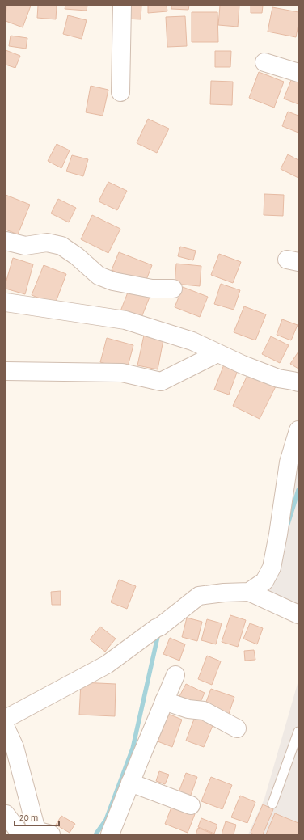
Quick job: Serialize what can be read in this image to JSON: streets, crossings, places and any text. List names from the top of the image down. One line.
{"scale_bar":"20 m"}
